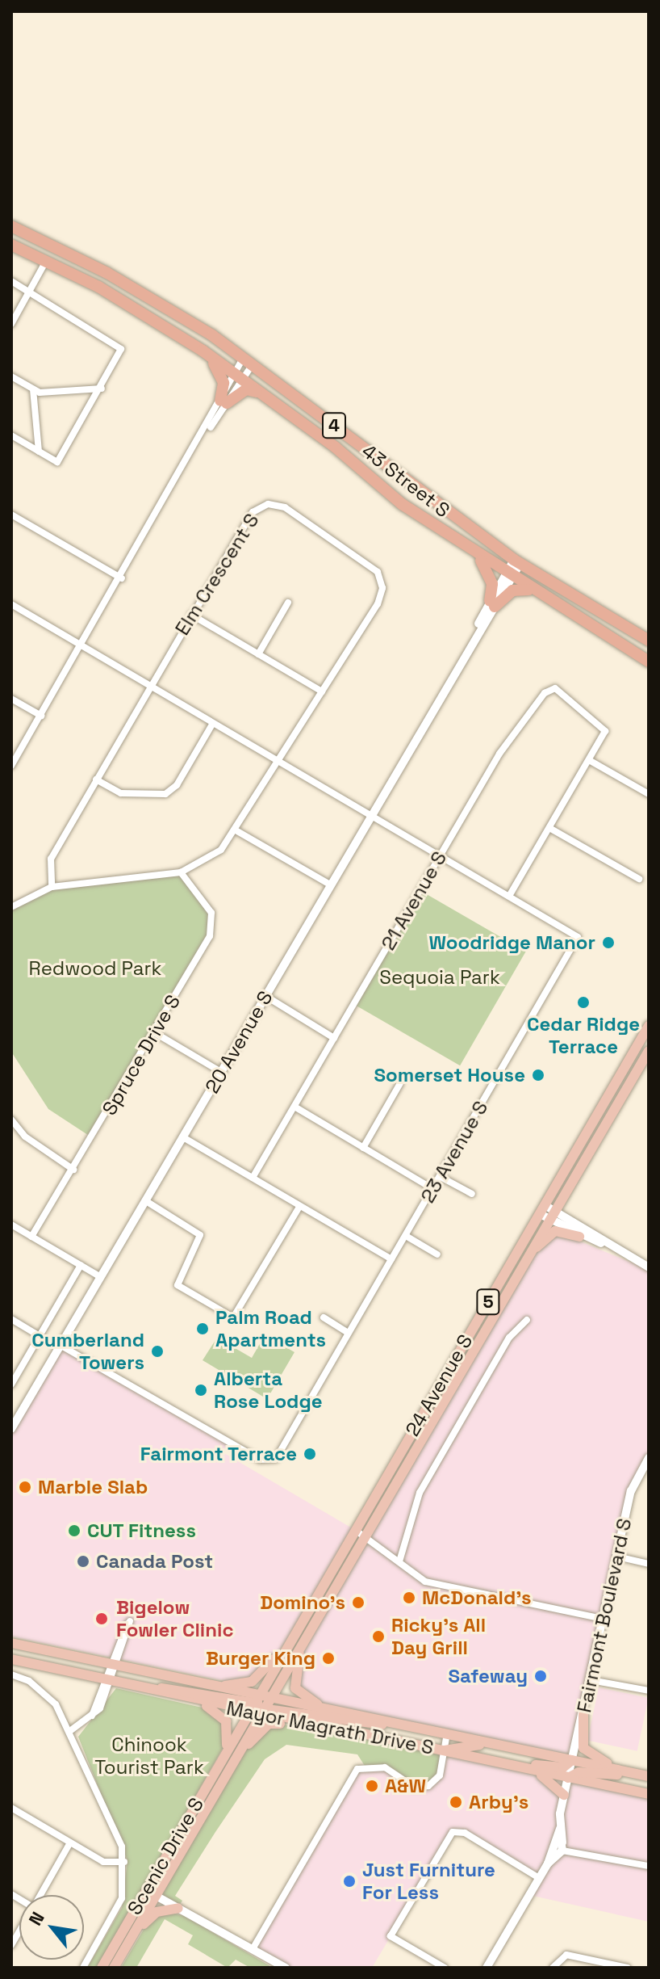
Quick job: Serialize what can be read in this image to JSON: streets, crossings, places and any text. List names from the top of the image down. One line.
{"streets":{"highway":["4","43 Street S"],"main road":["5","24 Avenue S","Mayor Magrath Drive S","Scenic Drive S"],"street":["Elm Crescent S","21 Avenue S","20 Avenue S","Spruce Drive S","23 Avenue S","Fairmont Boulevard S"]},"crossings":[["43 Street S","20 Avenue S"],["Elm Crescent S","Spruce Drive S"],["20 Avenue S","23 Avenue S"],["24 Avenue S","Mayor Magrath Drive S"],["24 Avenue S","Scenic Drive S"],["Fairmont Boulevard S","Mayor Magrath Drive S"],["Mayor Magrath Drive S","Scenic Drive S"]],"parks":["Redwood Park","Sequoia Park","Chinook Tourist Park"],"places":["Woodridge Manor","Cedar Ridge Terrace","Somerset House","Palm Road Apartments","Cumberland Towers","Alberta Rose Lodge","Fairmont Terrace","Marble Slab","CUT Fitness","Canada Post","McDonald's","Domino's","Bigelow Fowler Clinic","Ricky's All Day Grill","Burger King","Safeway","A&W","Arby's","Just Furniture For Less"],"north":"top left"}
